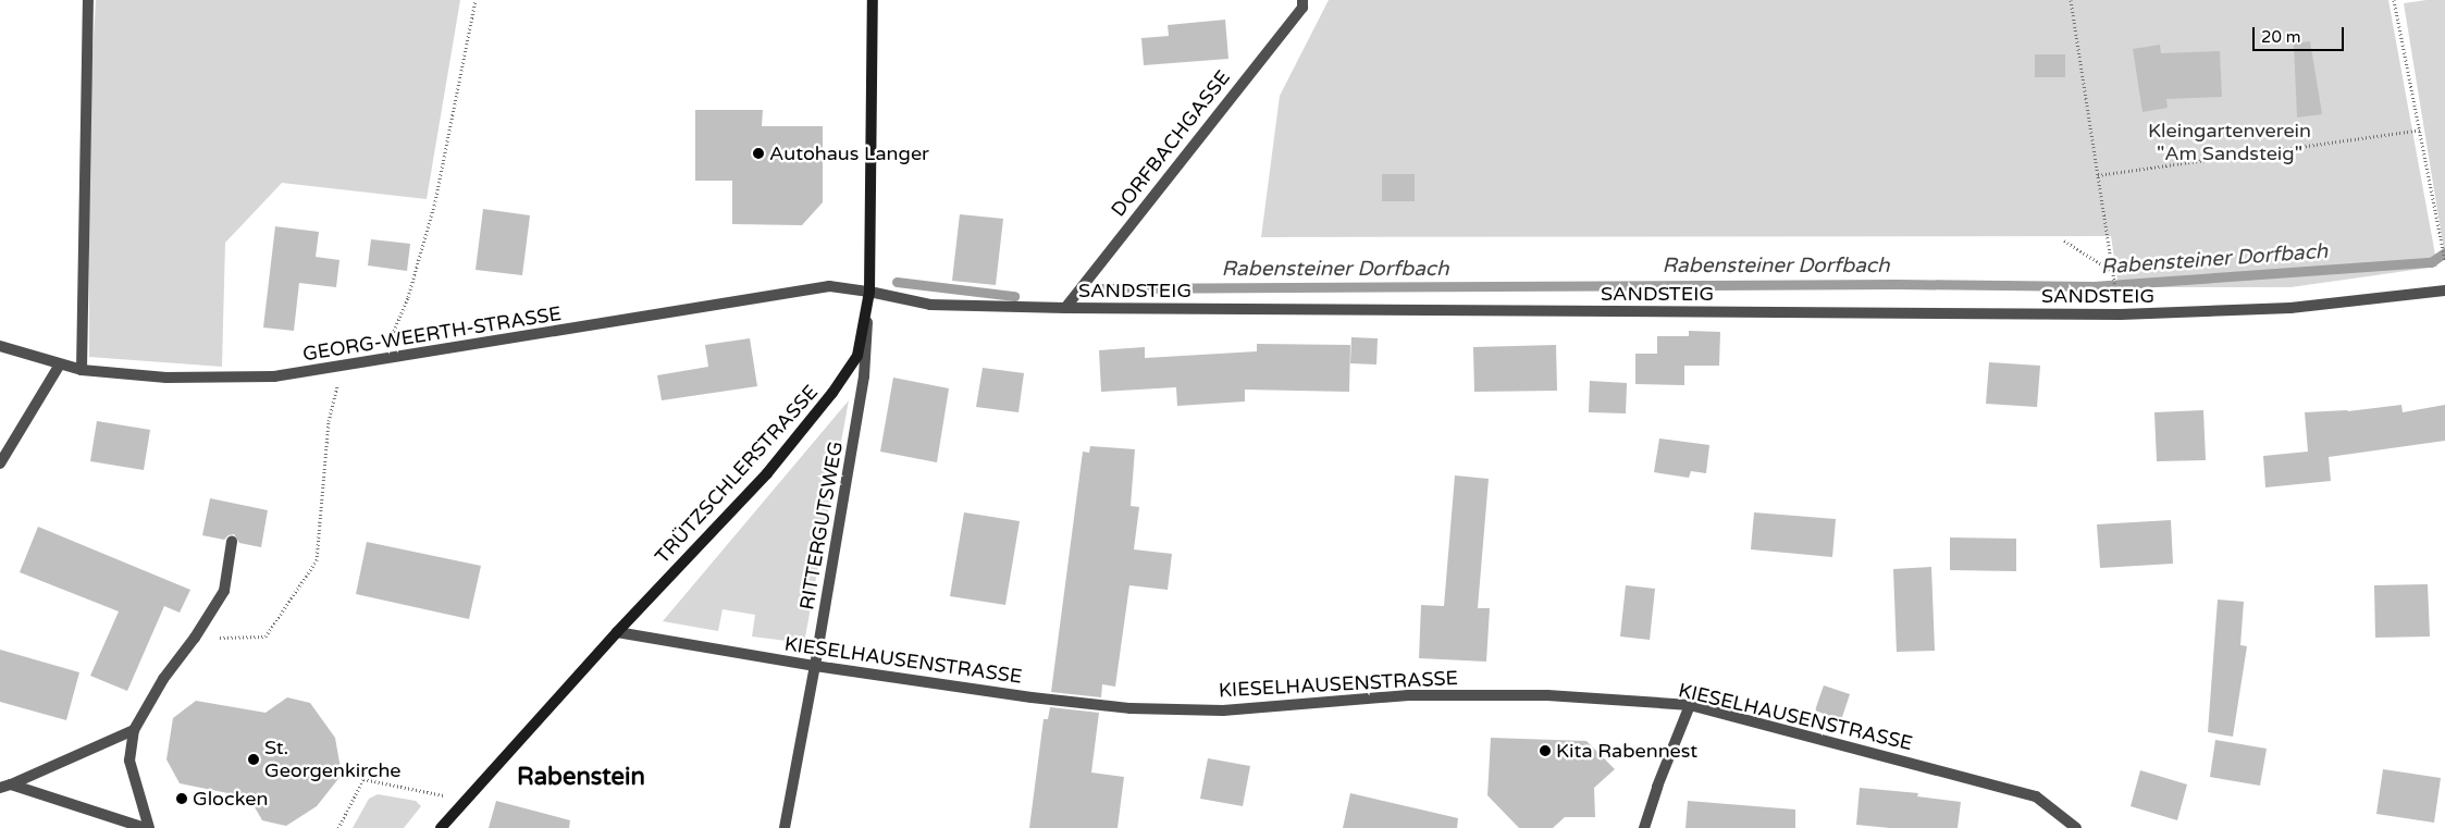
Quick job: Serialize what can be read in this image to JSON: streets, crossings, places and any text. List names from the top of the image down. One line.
{"streets":{"street":["DORFBACHGASSE","SANDSTEIG","GEORG-WEERTH-STRASSE","TRÜTZSCHLERSTRASSE","RITTERGUTSWEG","KIESELHAUSENSTRASSE"]},"crossings":[["DORFBACHGASSE","SANDSTEIG"],["SANDSTEIG","GEORG-WEERTH-STRASSE"],["SANDSTEIG","TRÜTZSCHLERSTRASSE"],["SANDSTEIG","RITTERGUTSWEG"],["GEORG-WEERTH-STRASSE","TRÜTZSCHLERSTRASSE"],["GEORG-WEERTH-STRASSE","RITTERGUTSWEG"],["TRÜTZSCHLERSTRASSE","RITTERGUTSWEG"],["TRÜTZSCHLERSTRASSE","KIESELHAUSENSTRASSE"],["RITTERGUTSWEG","KIESELHAUSENSTRASSE"]],"districts":["Rabenstein"],"water":["Rabensteiner Dorfbach"],"parks":["Kleingartenverein \"Am Sandsteig\""],"places":["Autohaus Langer","Kita Rabennest","St. Georgenkirche","Glocken"],"scale_bar":"20 m"}
